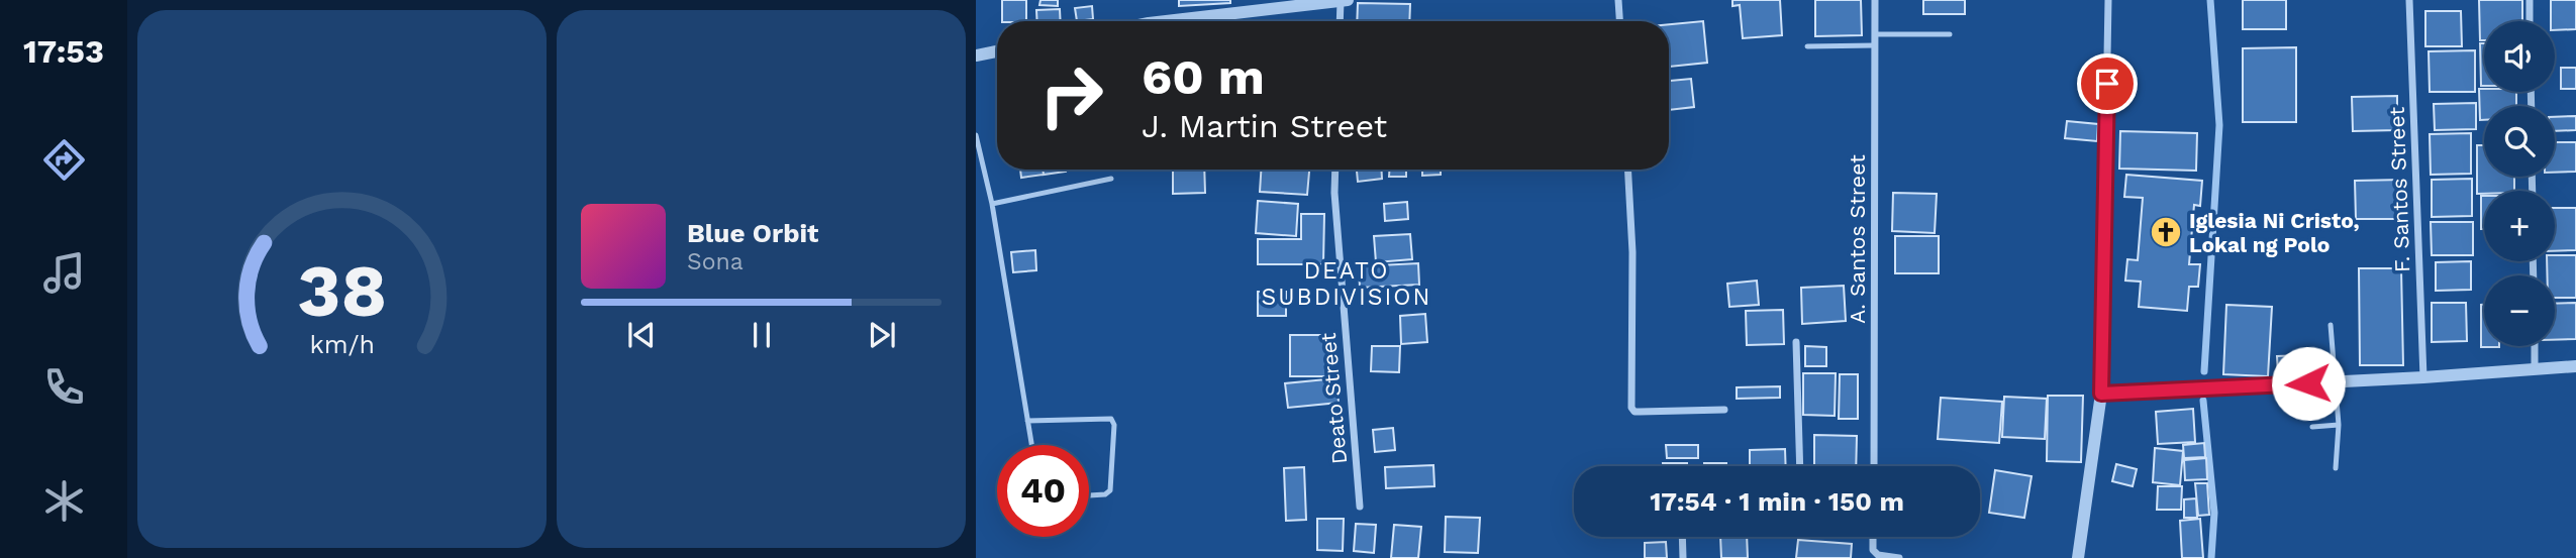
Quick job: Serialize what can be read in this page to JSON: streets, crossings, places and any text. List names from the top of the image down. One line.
{"streets":{"street":["F. Santos Street","A. Santos Street","Deato Street"]},"districts":["DEATO SUBDIVISION"],"places":{"church":["Iglesia Ni Cristo, Lokal ng Polo"]},"page":{"tabs":"17:53","map_buttons":["+","−"],"turn":["60 m","J. Martin Street"],"song":["Blue Orbit","Sona"],"limit":"40","trip":"17:54 · 1 min · 150 m","gauge":["38","km/h"]}}
